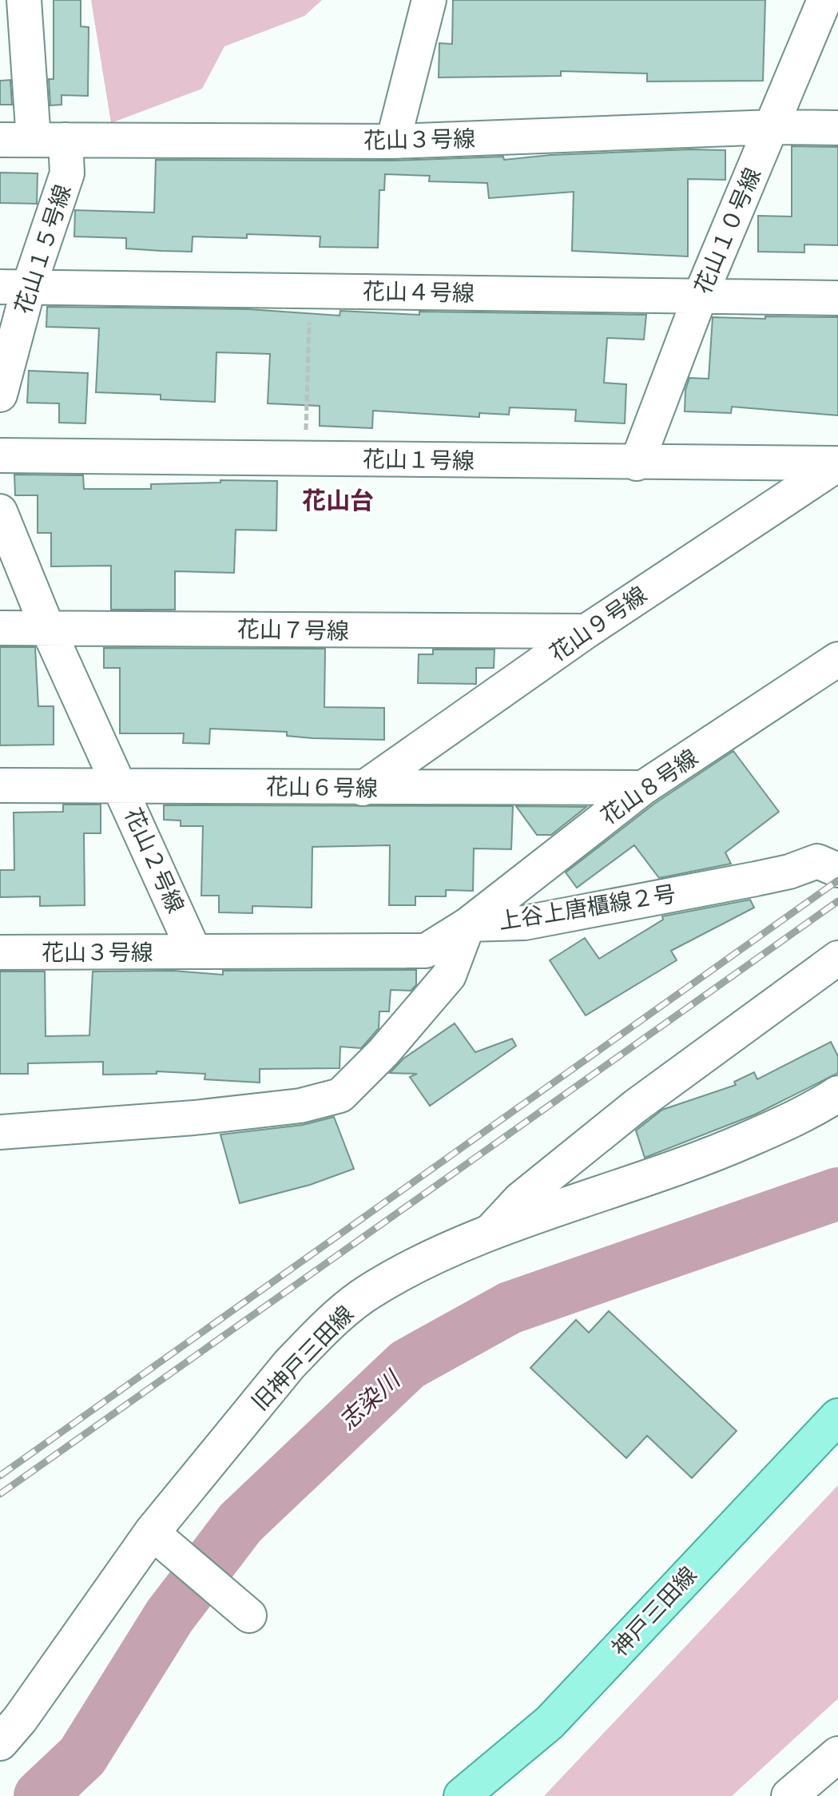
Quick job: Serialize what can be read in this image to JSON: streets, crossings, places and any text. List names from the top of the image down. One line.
{"streets":{"main road":["神戸三田線"],"street":["花山３号線","花山１０号線","花山１５号線","花山４号線","花山１号線","花山９号線","花山７号線","花山８号線","花山６号線","花山２号線","上谷上唐櫃線２号","旧神戸三田線"]},"crossings":[["花山３号線","花山１０号線"],["花山３号線","花山１５号線"],["花山３号線","花山２号線"],["花山１０号線","花山４号線"],["花山１０号線","花山１号線"],["花山１５号線","花山４号線"],["花山１号線","花山９号線"],["花山９号線","花山７号線"],["花山９号線","花山６号線"],["花山７号線","花山２号線"],["花山８号線","花山６号線"],["花山８号線","上谷上唐櫃線２号"],["花山６号線","花山２号線"]],"districts":["花山台"],"water":["志染川"]}
